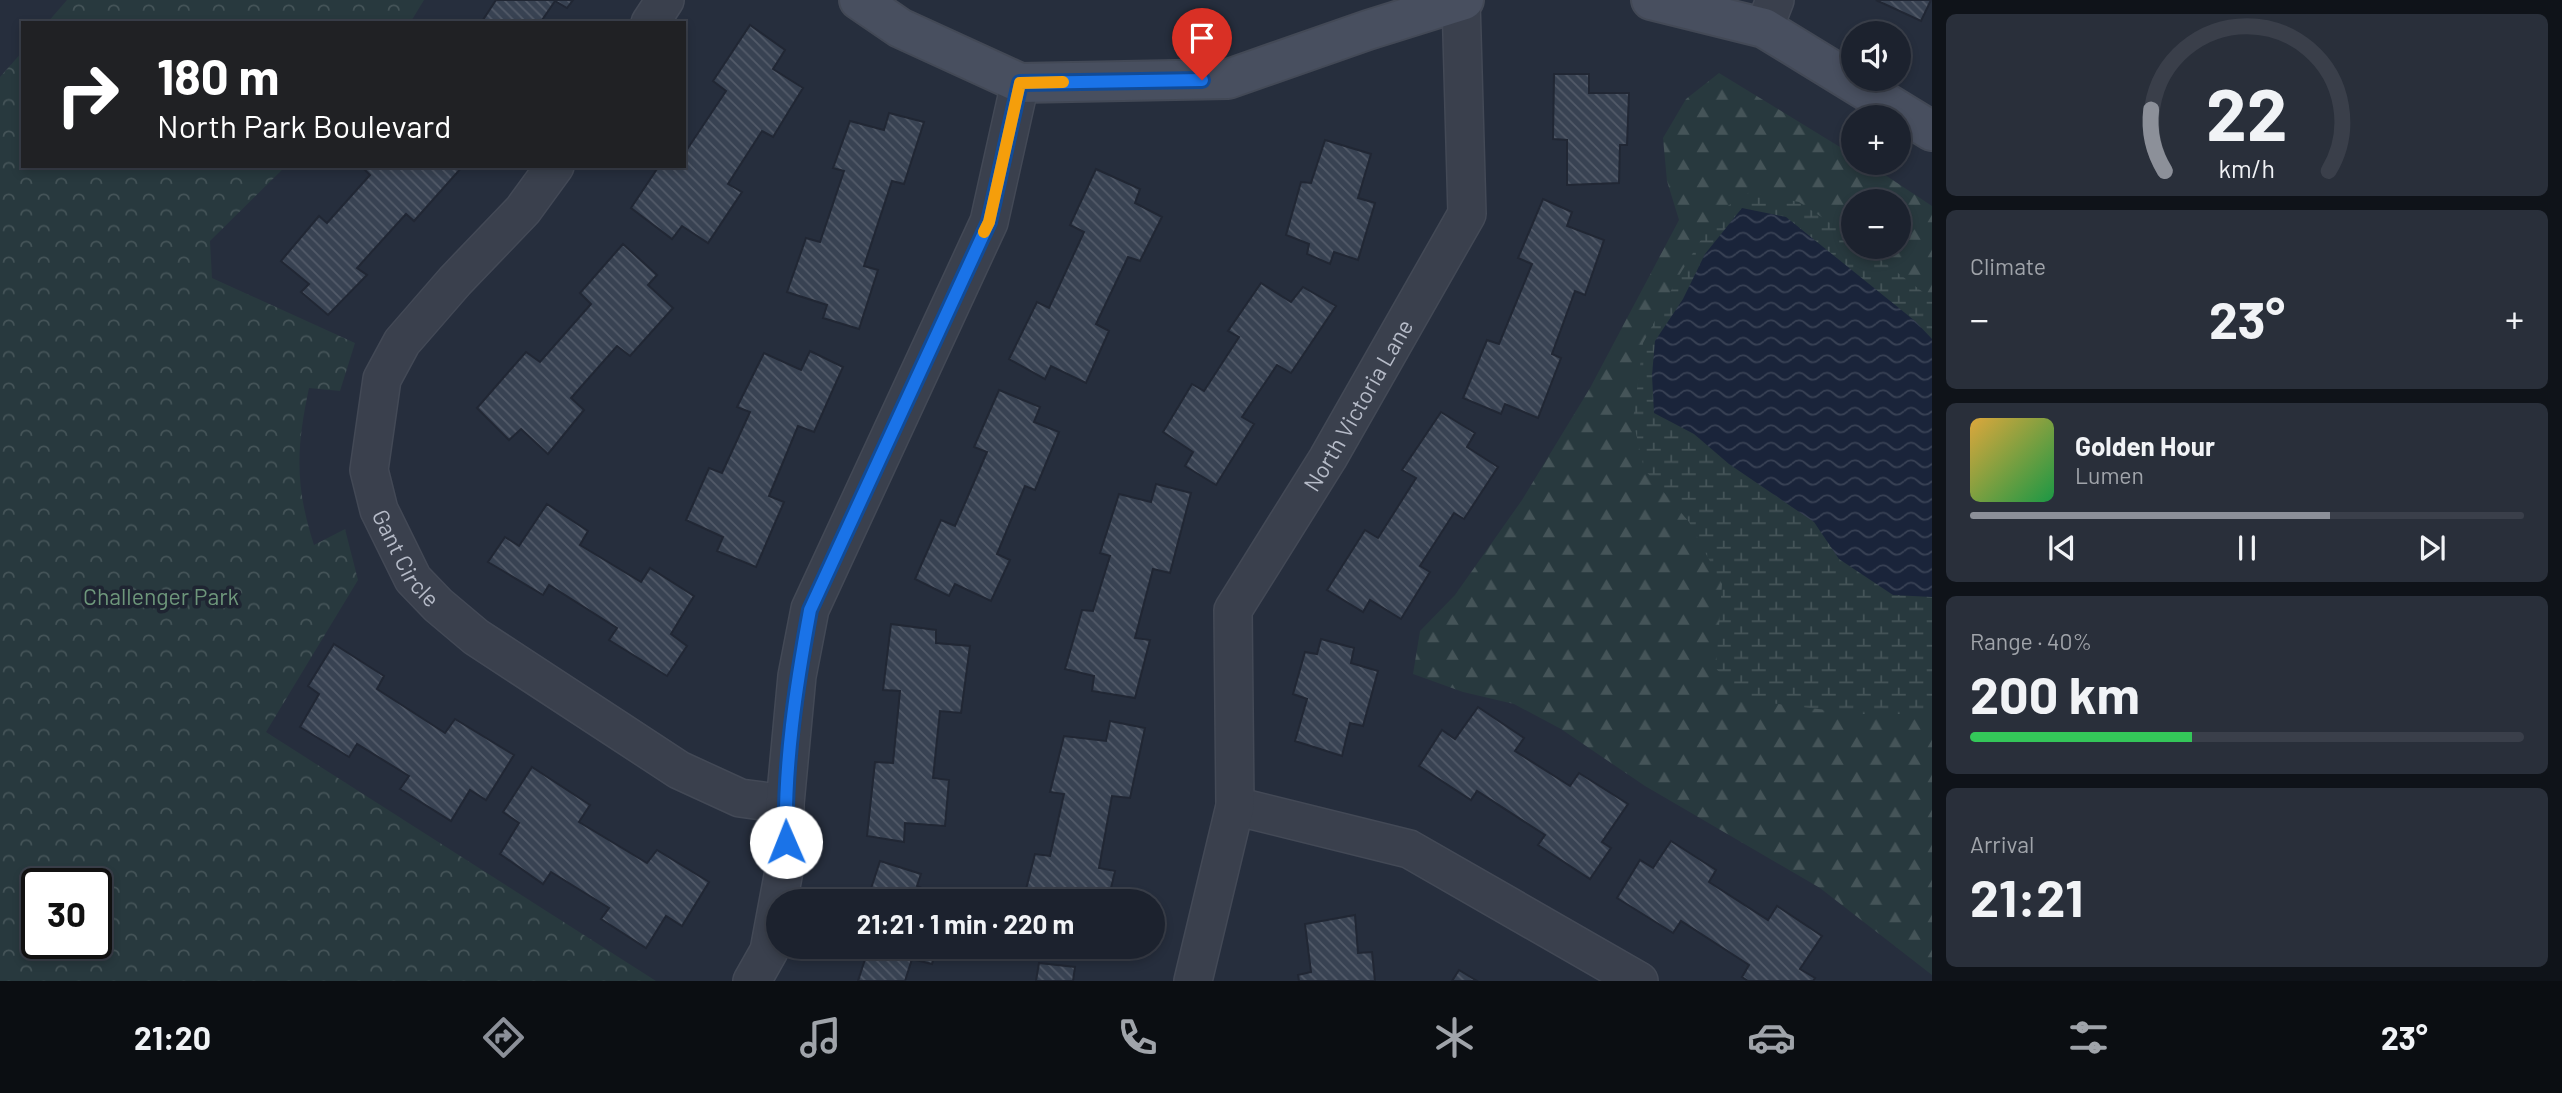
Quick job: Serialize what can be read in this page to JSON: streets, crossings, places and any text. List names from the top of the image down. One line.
{"streets":{"street":["North Victoria Lane","Gant Circle"]},"parks":["Challenger Park"],"page":{"map_buttons":["+","−"],"turn":["180 m","North Park Boulevard"],"tile":["Climate",["Range · 40%","200 km"],["Arrival","21:21"]],"heat":["−","23°","+"],"song":["Golden Hour","Lumen"],"limit":"30","trip":"21:21 · 1 min · 220 m","tabs":["21:20","23°"],"gauge":["22","km/h"]}}
